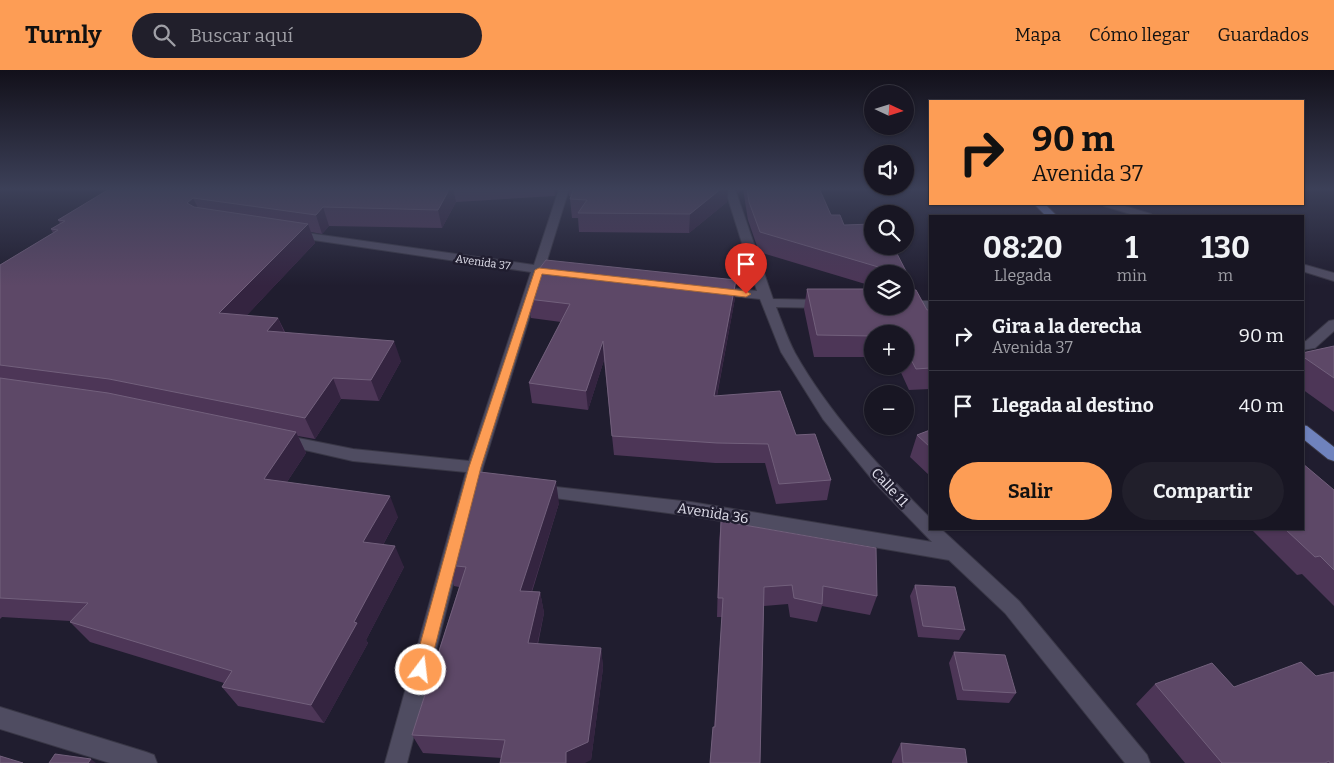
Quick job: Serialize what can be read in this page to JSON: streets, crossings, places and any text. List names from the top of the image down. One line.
{"streets":{"street":["Avenida 37","Calle 11","Avenida 36"]},"crossings":[["Calle 11","Avenida 36"]],"north":"right","page":{"header":"Turnly","search":"Buscar aquí","nav":["Mapa","Cómo llegar","Guardados"],"map_buttons":["+","−"],"turn":["90 m","Avenida 37"],"eta":["08:20","Llegada","1","min","130","m"],"list":[{"name":"Gira a la derecha","note":"Avenida 37","value":"90 m"},{"name":"Llegada al destino","value":"40 m"}],"buttons":["Salir","Compartir"]}}
